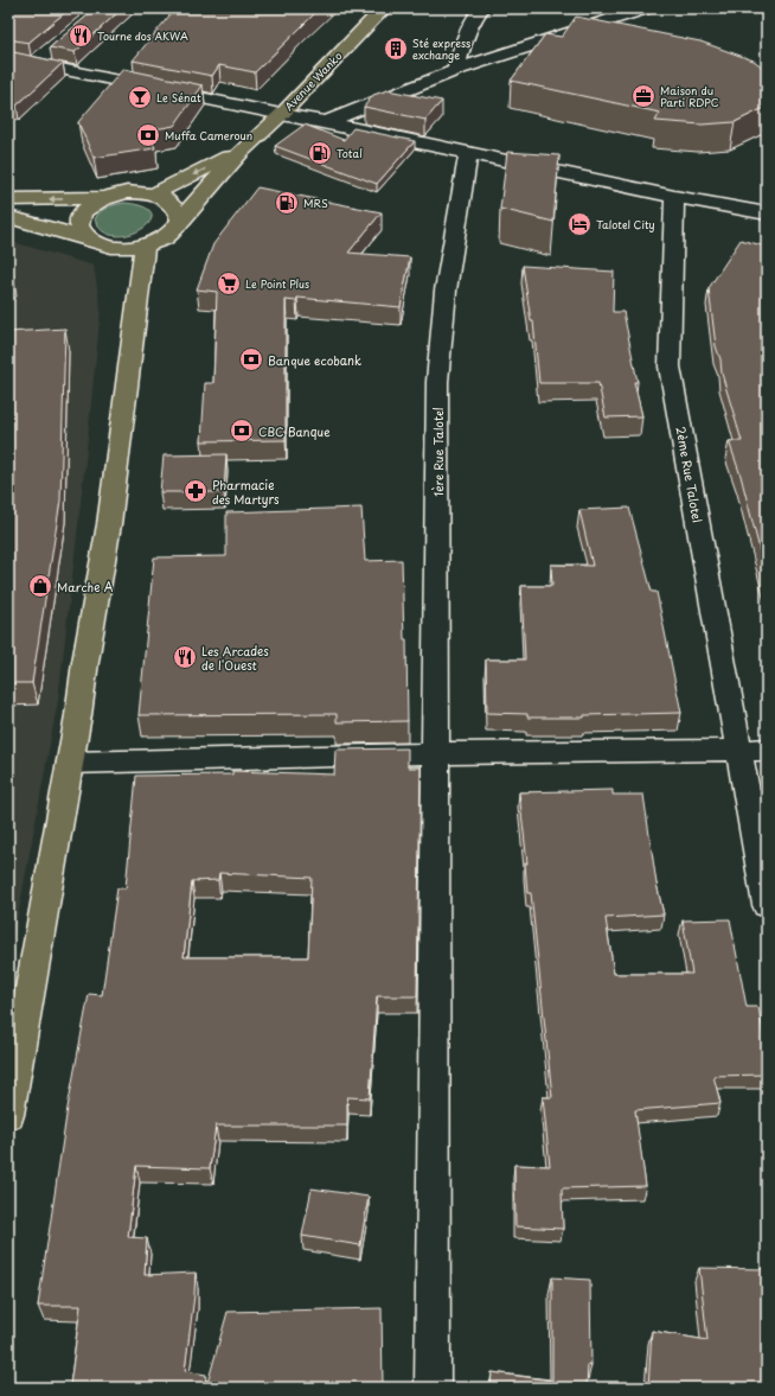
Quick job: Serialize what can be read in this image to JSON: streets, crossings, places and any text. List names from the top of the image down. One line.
{"streets":{"highway":["Avenue Wanko"],"street":["1ère Rue Talotel","2ème Rue Talotel"]},"places":{"restaurant":["Tourne dos AKWA","Les Arcades de l'Ouest"],"building":["Sté express exchange"],"office":["Maison du Parti RDPC"],"bar":["Le Sénat"],"bank":["Muffa Cameroun","Banque ecobank","CBC Banque"],"fuel station":["Total","MRS"],"hotel":["Talotel City"],"supermarket":["Le Point Plus"],"pharmacy":["Pharmacie des Martyrs"],"shop":["Marche A"]}}
